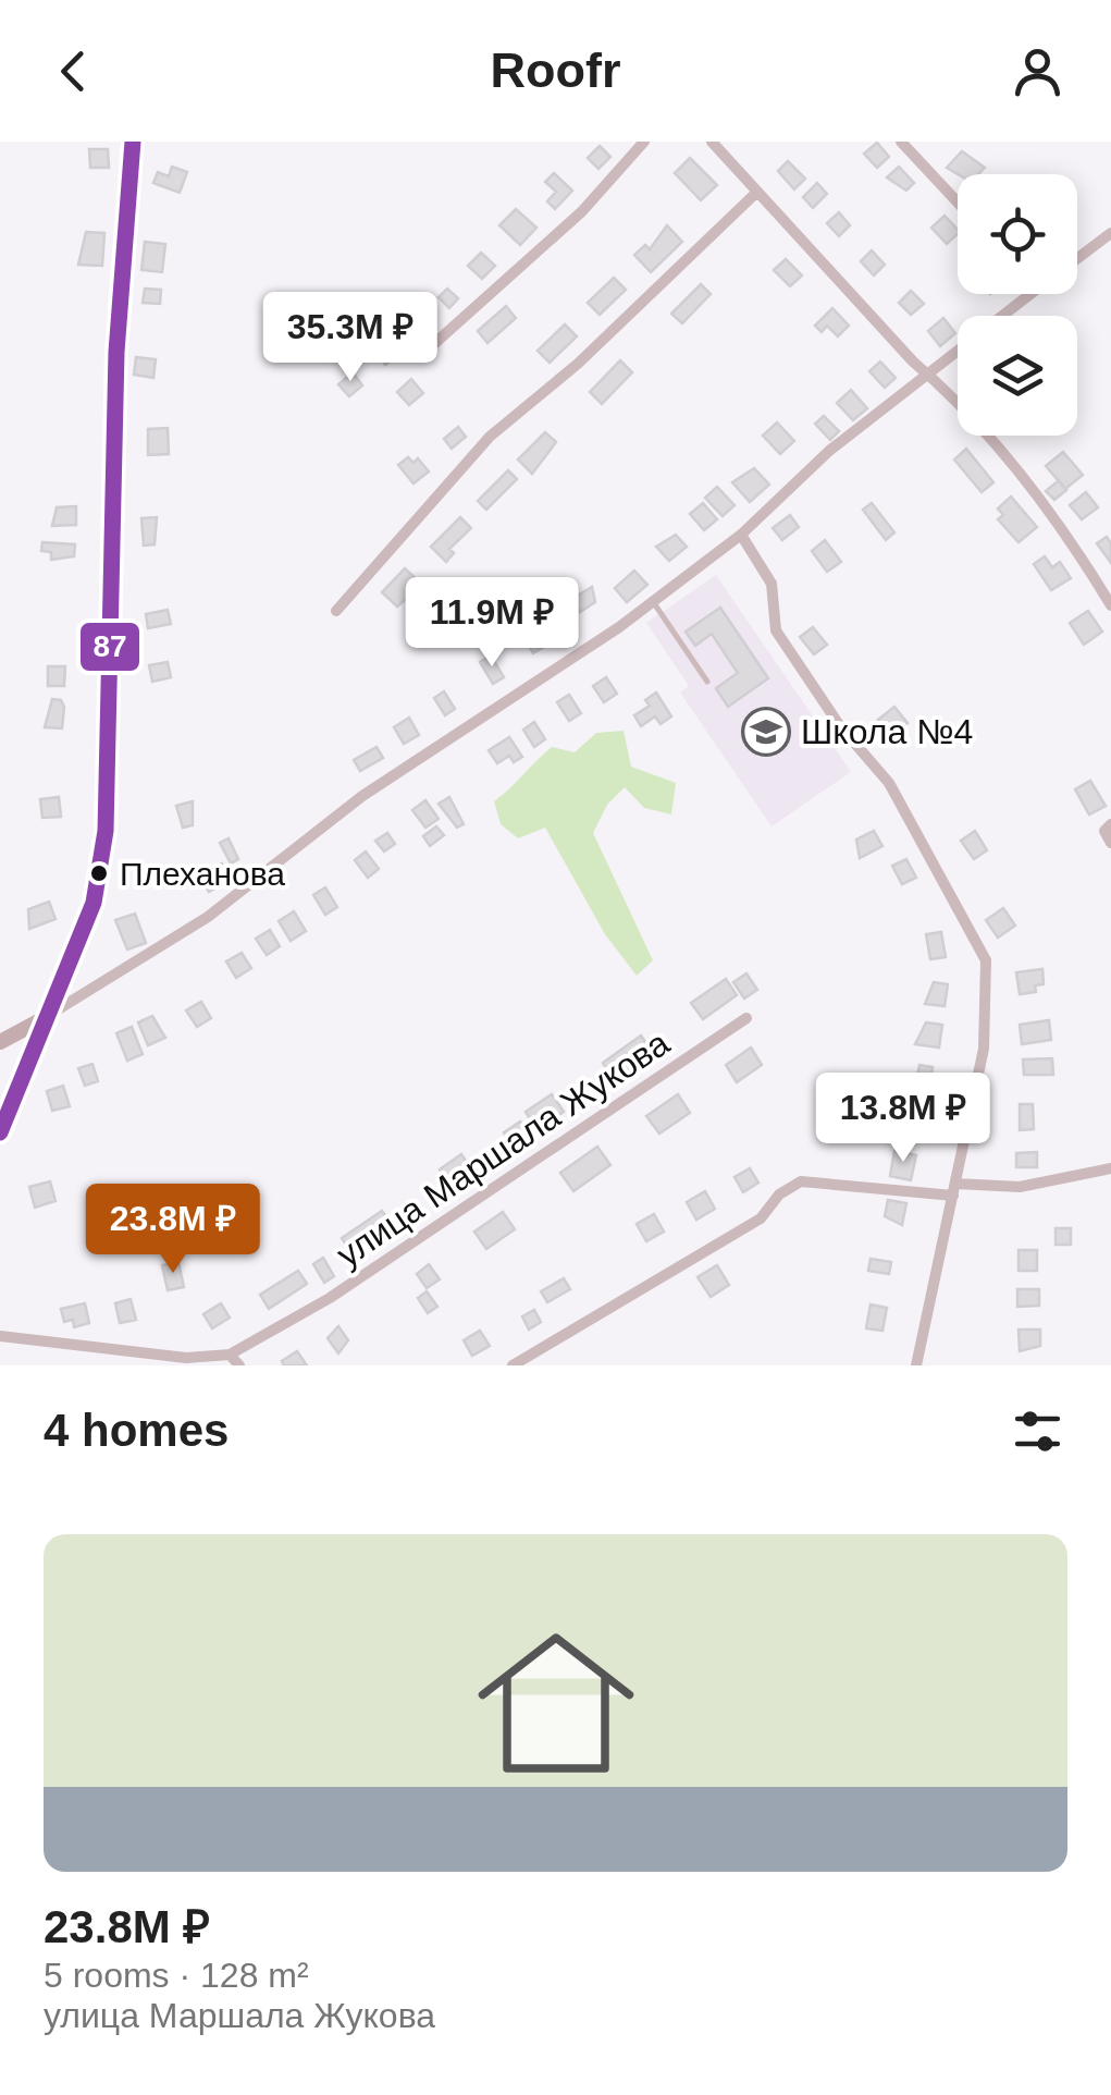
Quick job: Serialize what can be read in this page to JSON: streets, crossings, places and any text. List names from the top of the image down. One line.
{"streets":{"street":["улица Маршала Жукова"]},"places":{"school or university":["Школа №4"],"other":["Плеханова"]},"lines":["transit line 87"],"page":{"header":"Roofr","price":["35.3M ₽","11.9M ₽","13.8M ₽","23.8M ₽"],"heading":"4 homes","list":[{"name":"23.8M ₽","note":"5 rooms · 128 m² · улица Маршала Жукова"}]}}
